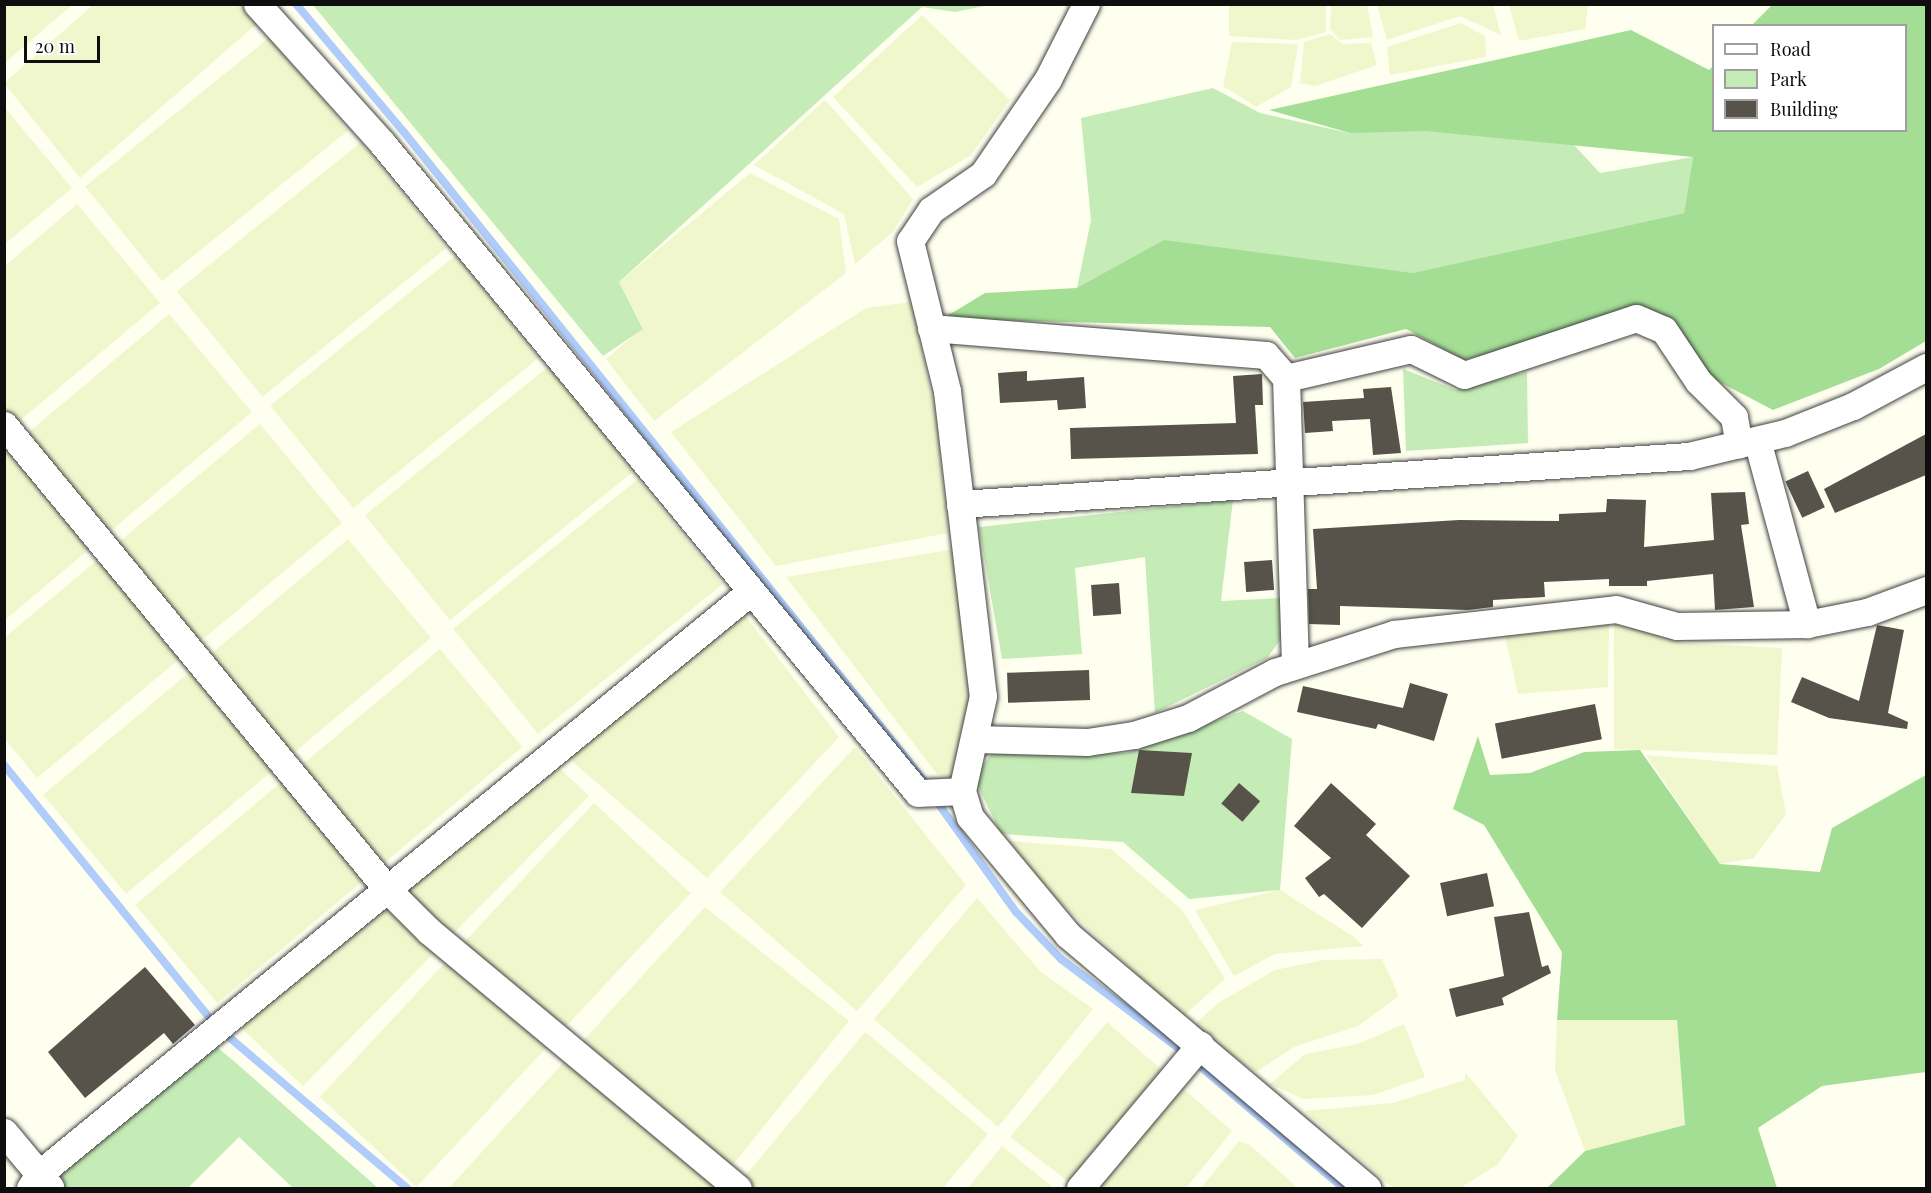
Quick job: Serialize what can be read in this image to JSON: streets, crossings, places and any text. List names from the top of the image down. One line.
{"legend":["Road","Park","Building"],"scale_bar":"20 m"}
